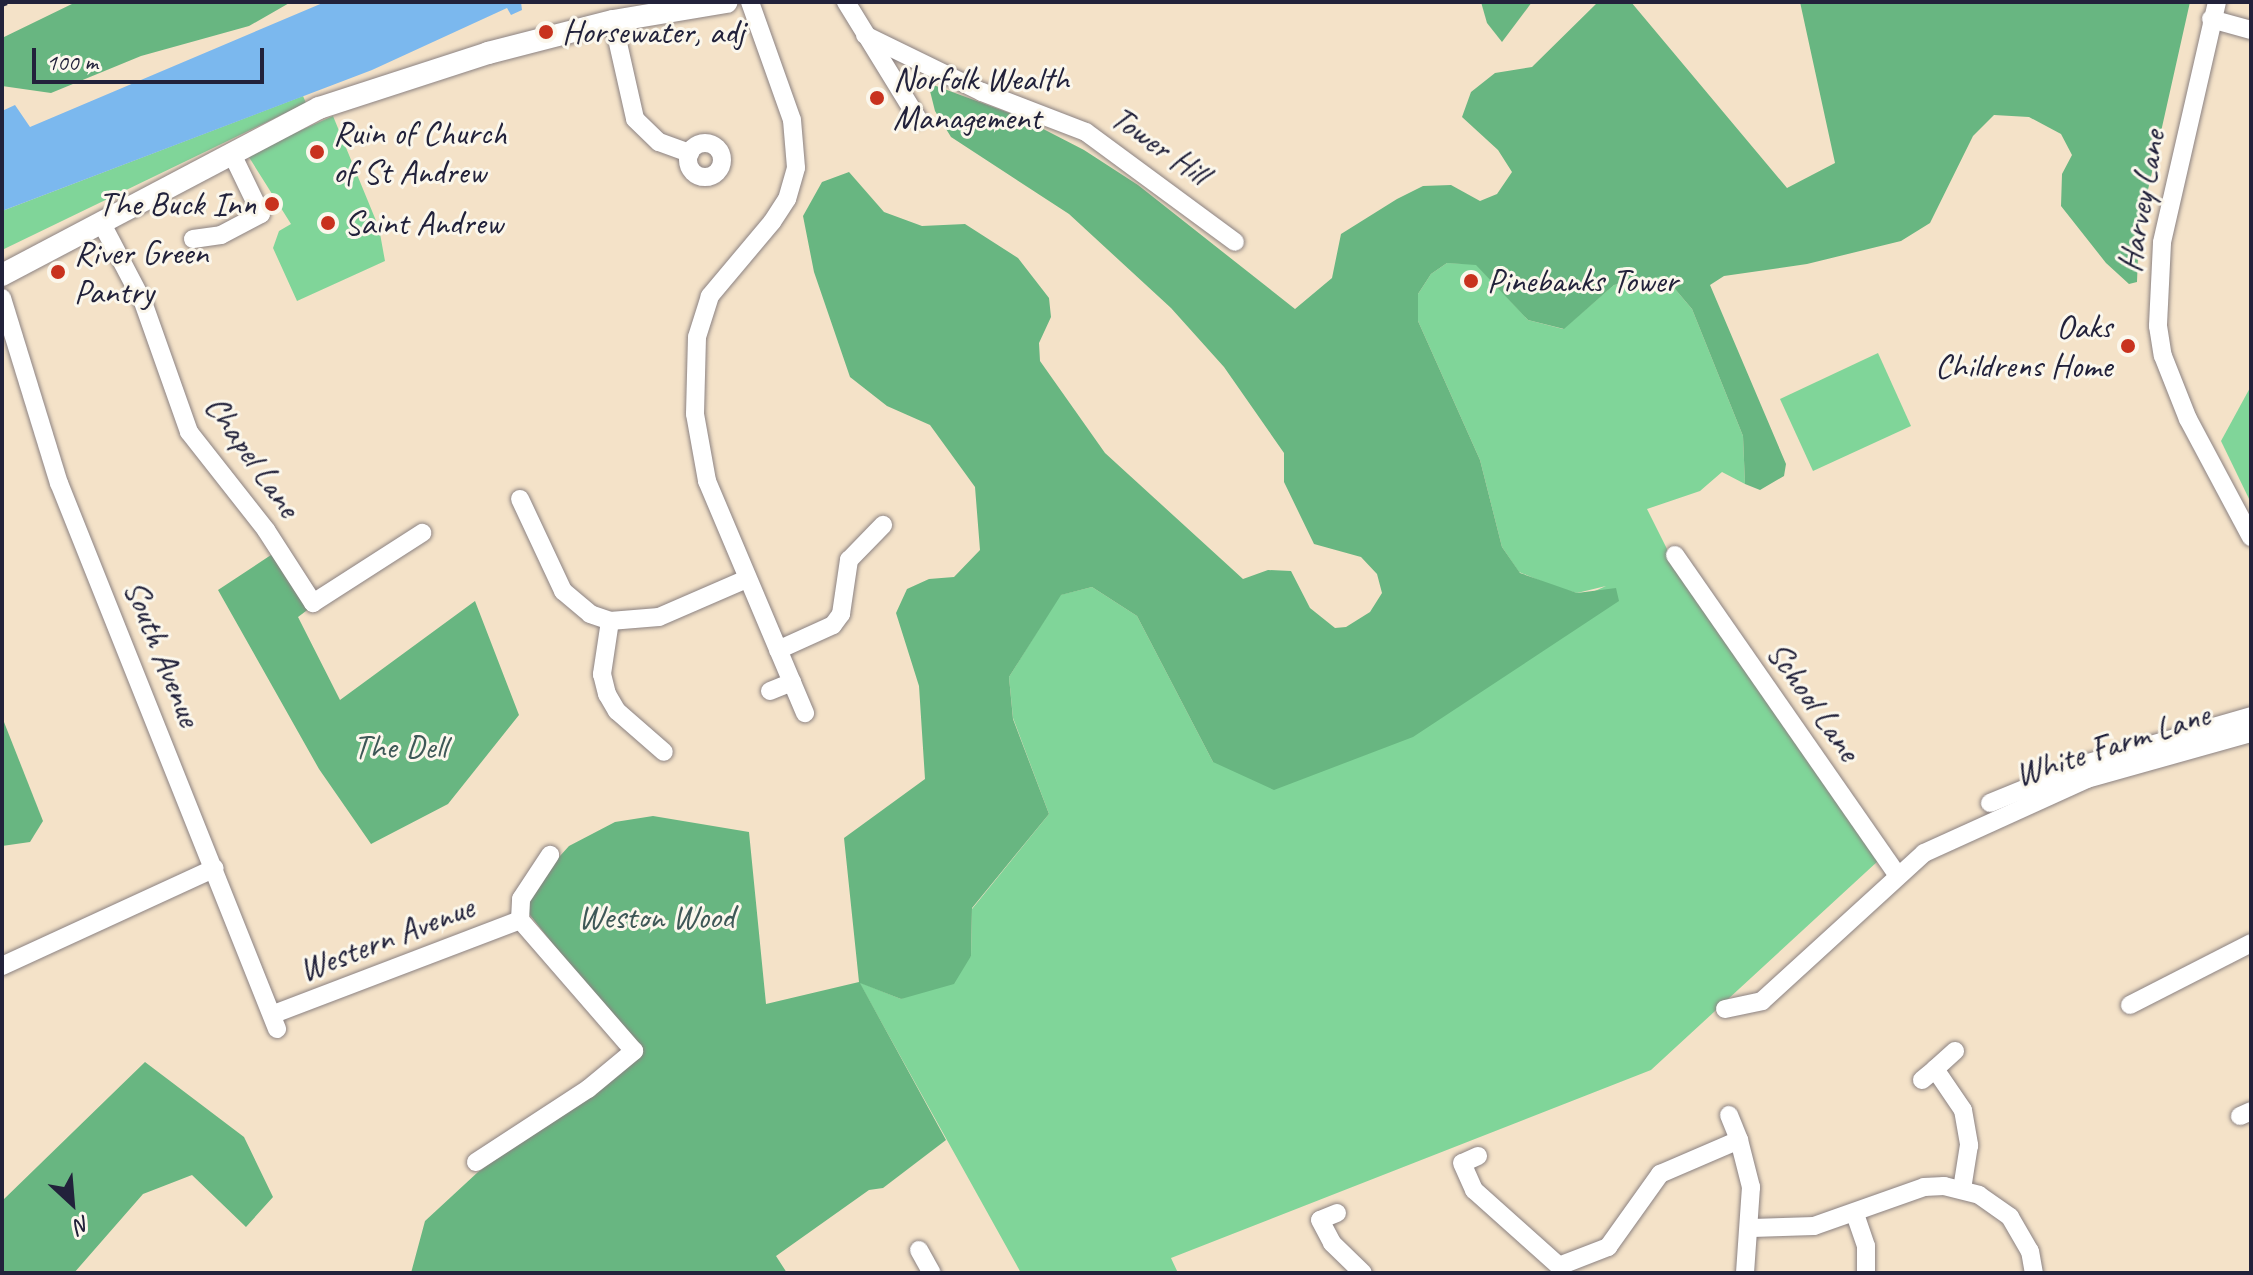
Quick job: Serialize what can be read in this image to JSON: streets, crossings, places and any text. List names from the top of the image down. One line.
{"streets":{"street":["Tower Hill","Harvey Lane","Chapel Lane","South Avenue","School Lane","White Farm Lane","Western Avenue"]},"crossings":[["South Avenue","Western Avenue"],["School Lane","White Farm Lane"]],"parks":["The Dell","Weston Wood"],"places":["Horsewater, adj","Norfolk Wealth Management","Ruin of Church of St Andrew","The Buck Inn","Saint Andrew","River Green Pantry","Pinebanks Tower","Oaks Childrens Home"],"scale_bar":"100 m","north":"bottom right"}
